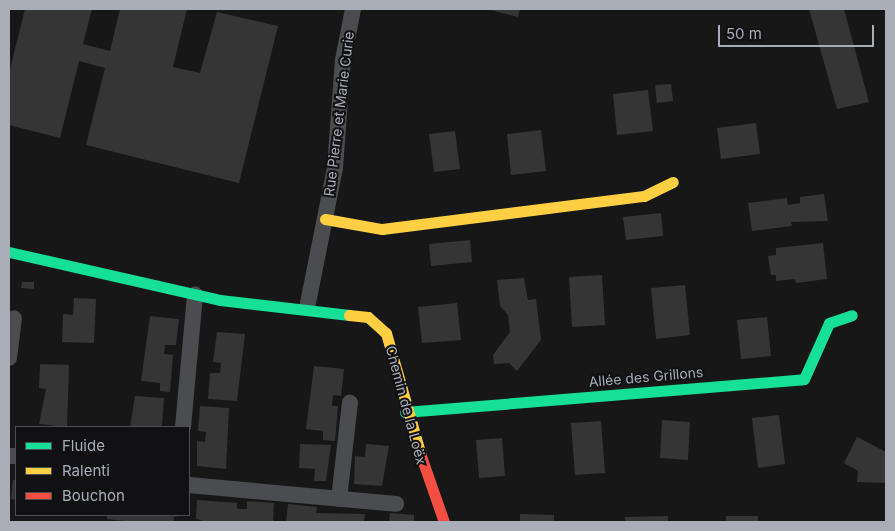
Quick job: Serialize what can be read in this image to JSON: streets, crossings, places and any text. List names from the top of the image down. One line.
{"streets":{"street":["Rue Pierre et Marie Curie","Allée des Grillons","Chemin de la Loëx"]},"crossings":[["Rue Pierre et Marie Curie","Chemin de la Loëx"],["Allée des Grillons","Chemin de la Loëx"]],"legend":["Fluide","Ralenti","Bouchon"],"scale_bar":"50 m"}
